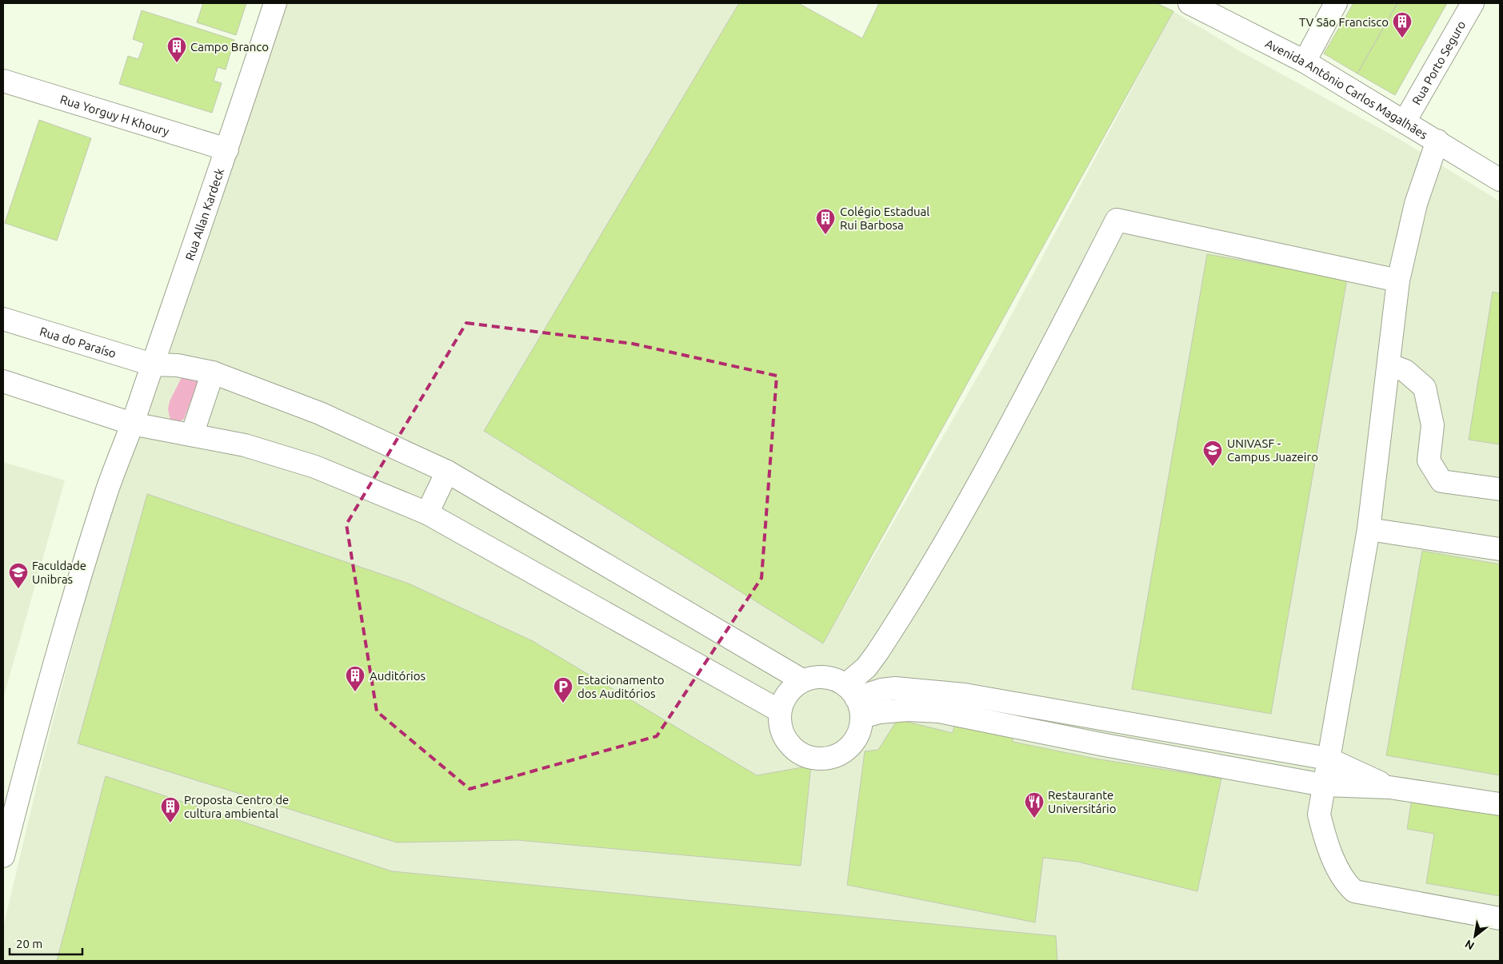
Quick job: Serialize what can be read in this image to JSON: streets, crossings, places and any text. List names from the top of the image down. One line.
{"streets":{"street":["Rua Porto Seguro","Avenida Antônio Carlos Magalhães","Rua Yorguy H Khoury","Rua Allan Kardeck","Rua do Paraíso"]},"crossings":[["Rua Porto Seguro","Avenida Antônio Carlos Magalhães"],["Rua Yorguy H Khoury","Rua Allan Kardeck"],["Rua Allan Kardeck","Rua do Paraíso"]],"places":{"building":["TV São Francisco","Campo Branco","Colégio Estadual Rui Barbosa","Auditórios","Proposta Centro de cultura ambiental"],"school or university":["UNIVASF - Campus Juazeiro","Faculdade Unibras"],"parking":["Estacionamento dos Auditórios"],"restaurant":["Restaurante Universitário"]},"scale_bar":"20 m","north":"bottom left"}
